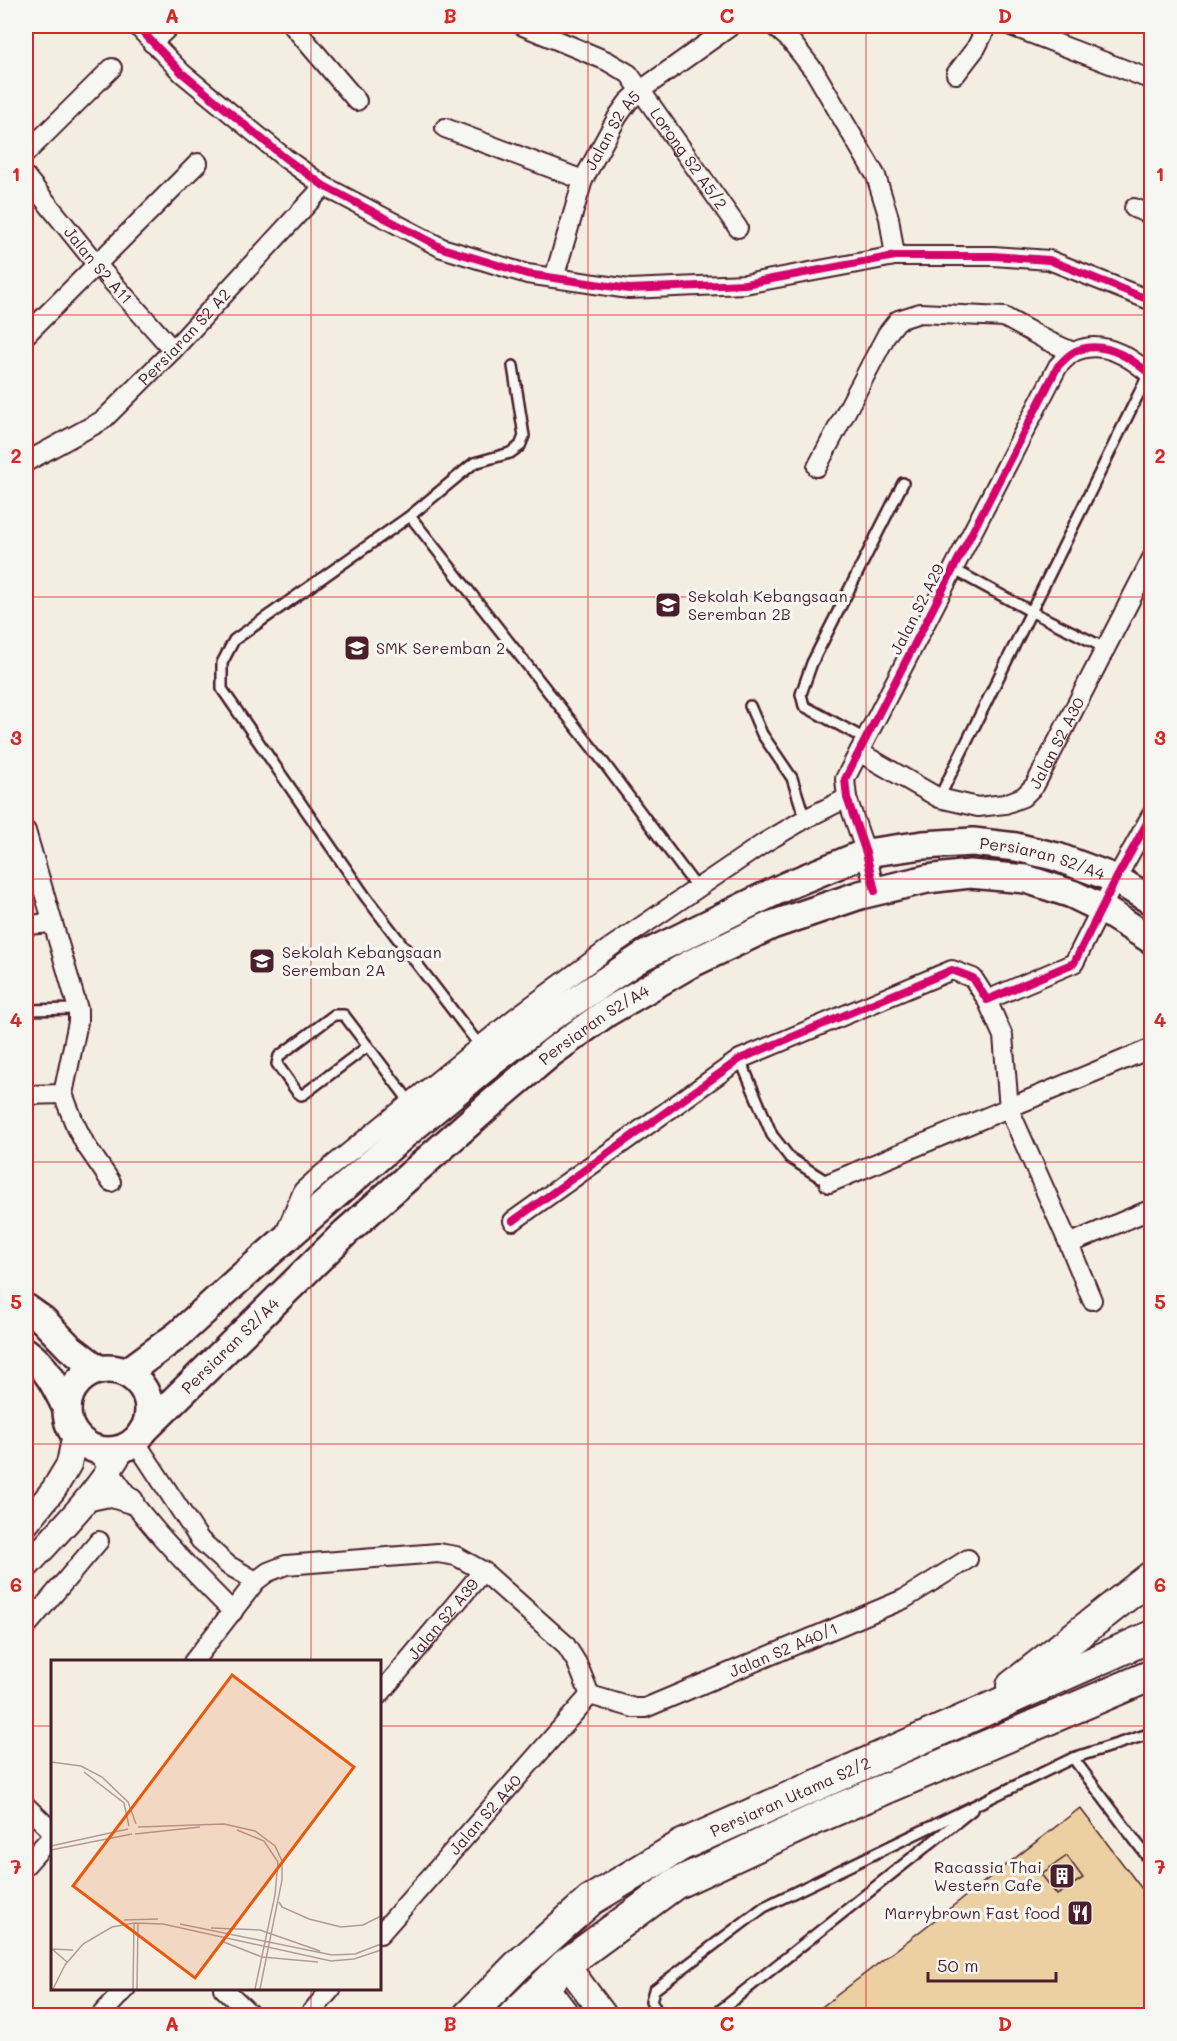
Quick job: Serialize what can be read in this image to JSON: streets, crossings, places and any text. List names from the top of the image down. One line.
{"streets":{"main road":["Persiaran S2/A4","Persiaran Utama S2/2"],"street":["Jalan S2 A5","Lorong S2 A5/2","Jalan S2 A11","Persiaran S2 A2","Jalan S2 A29","Jalan S2 A30","Jalan S2 A39","Jalan S2 A40/1","Jalan S2 A40"]},"crossings":[["Jalan S2 A5","Lorong S2 A5/2"],["Jalan S2 A11","Persiaran S2 A2"],["Jalan S2 A29","Jalan S2 A30"],["Jalan S2 A29","Persiaran S2/A4"],["Jalan S2 A40/1","Jalan S2 A40"]],"places":{"school or university":["Sekolah Kebangsaan Seremban 2B","SMK Seremban 2","Sekolah Kebangsaan Seremban 2A"],"building":["Racassia Thai Western Cafe"],"restaurant":["Marrybrown Fast food"]},"scale_bar":"50 m","grid":{"columns":["A","B","C","D"],"rows":["1","2","3","4","5","6","7"]}}
